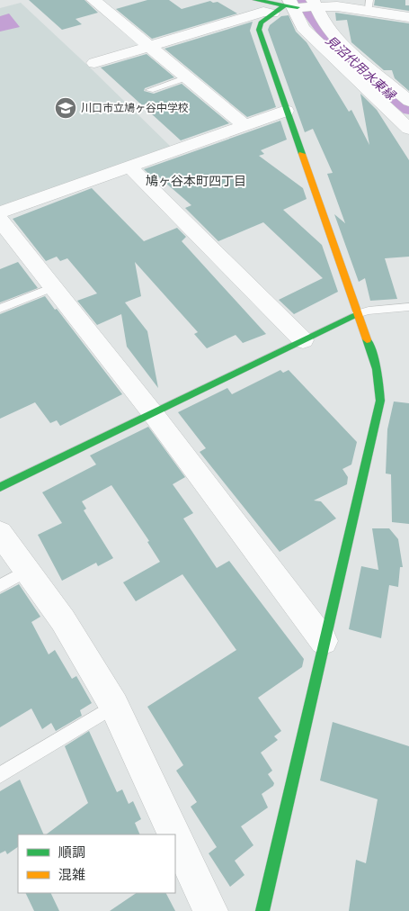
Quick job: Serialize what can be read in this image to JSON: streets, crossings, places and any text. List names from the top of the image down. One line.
{"districts":["鳩ヶ谷本町四丁目"],"water":["見沼代用水東縁"],"places":{"school or university":["川口市立鳩ヶ谷中学校"]},"legend":["順調","混雑"]}
